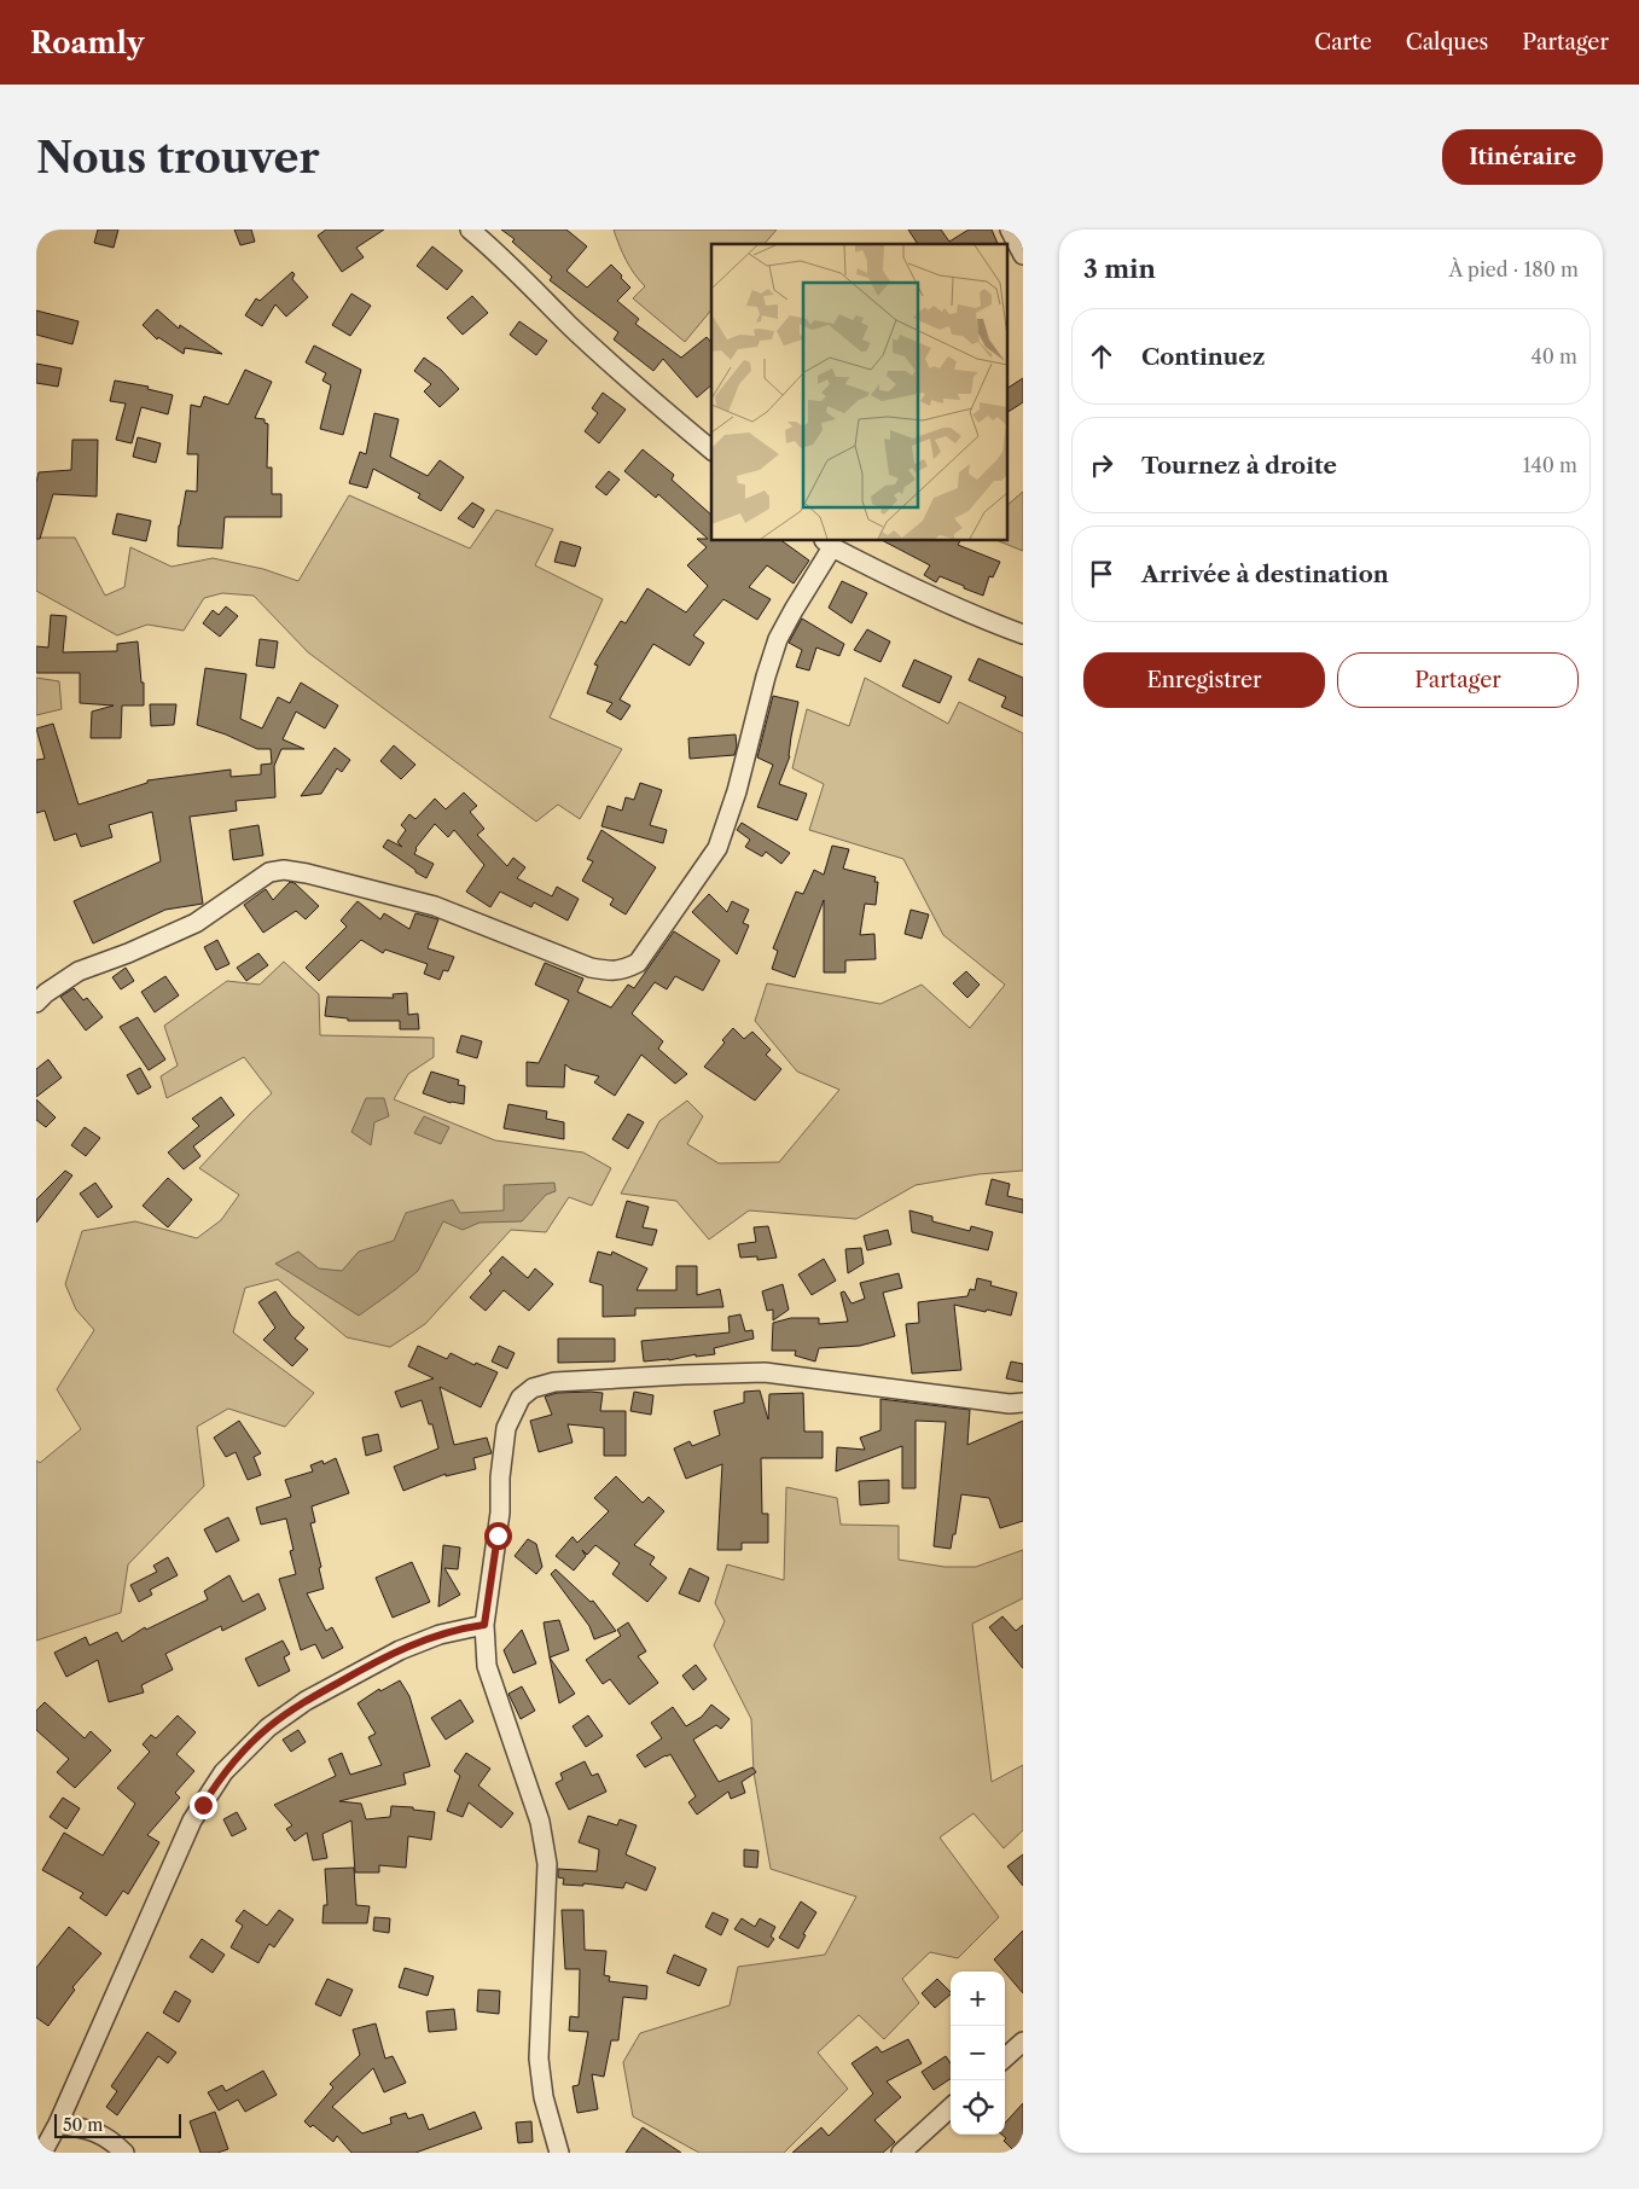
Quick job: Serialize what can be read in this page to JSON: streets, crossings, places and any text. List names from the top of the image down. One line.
{"scale_bar":"50 m","page":{"header":"Roamly","nav":["Carte","Calques","Partager"],"buttons":["Itinéraire",["Enregistrer","Partager"]],"title":"Nous trouver","heading":["3 min","À pied · 180 m"],"list":[["Continuez","40 m"],["Tournez à droite","140 m"],"Arrivée à destination"],"map_buttons":["+","−"],"scale":"50 m"}}
